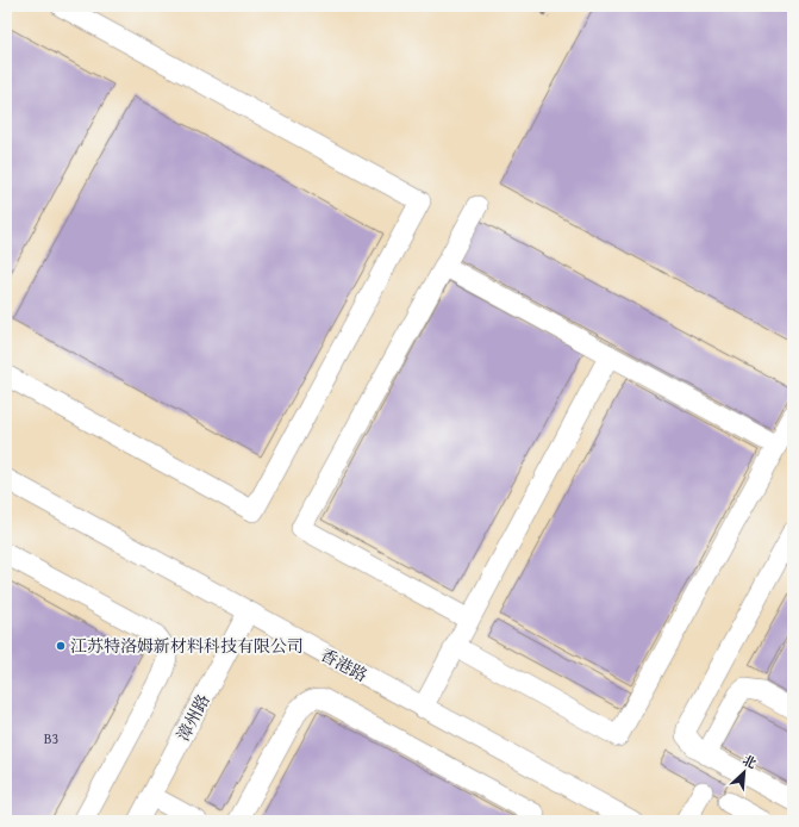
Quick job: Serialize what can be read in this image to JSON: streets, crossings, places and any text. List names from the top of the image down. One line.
{"streets":{"street":["香港路","漳州路"]},"crossings":[["香港路","漳州路"]],"places":["江苏特洛姆新材料科技有限公司"],"house_numbers":["B3"],"north":"top right"}
